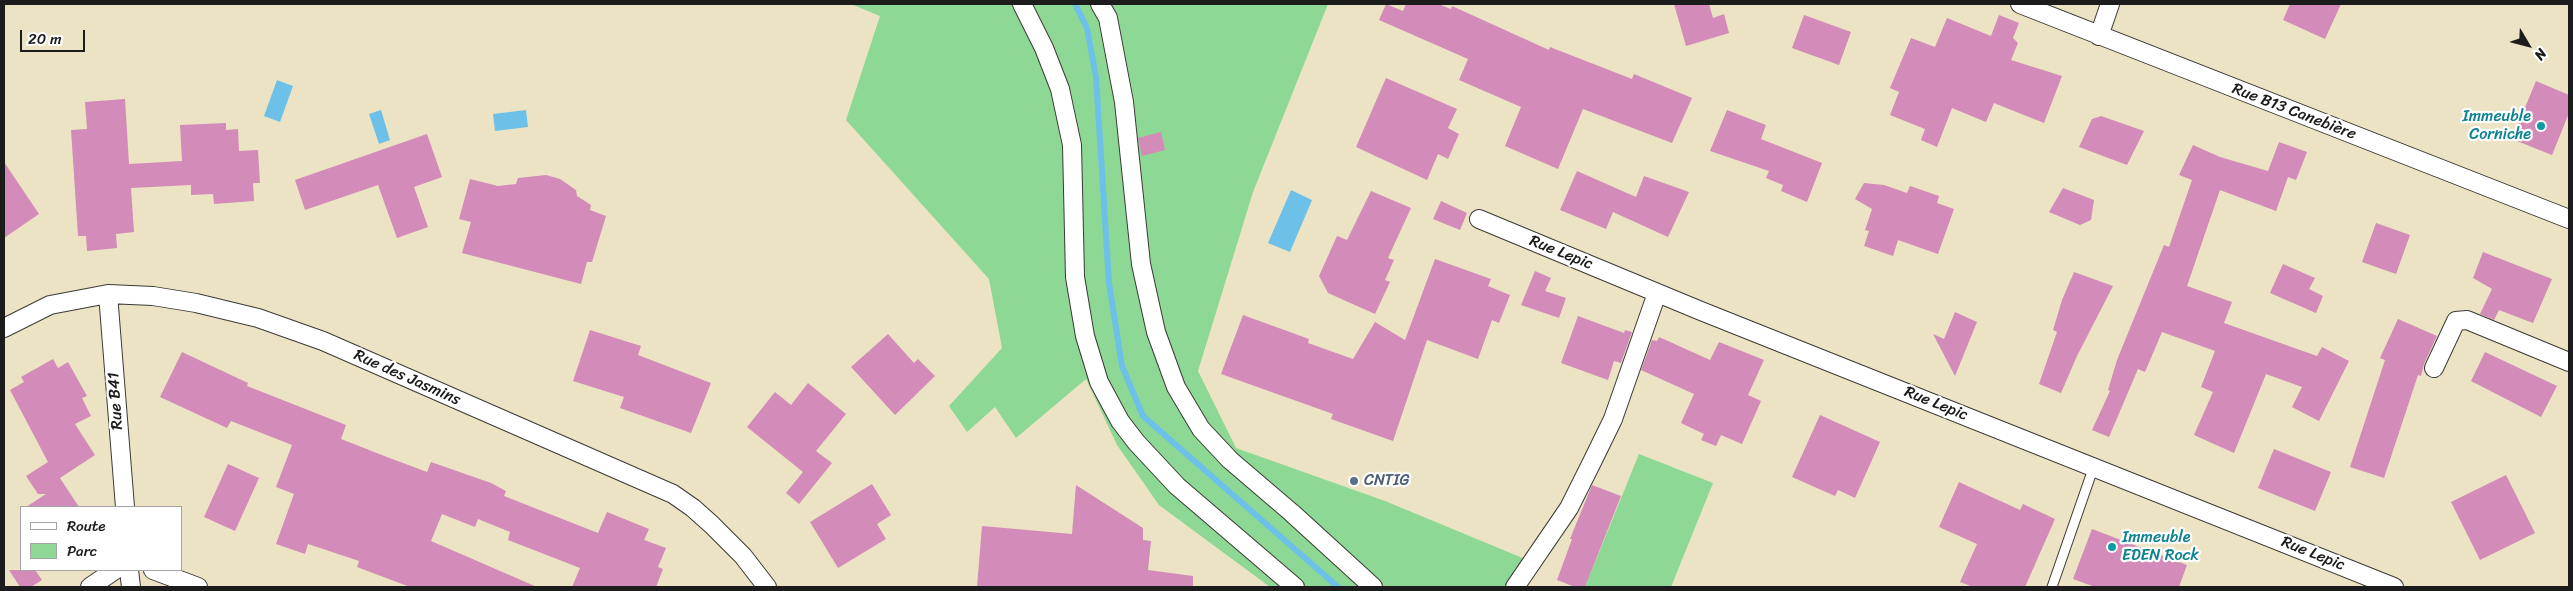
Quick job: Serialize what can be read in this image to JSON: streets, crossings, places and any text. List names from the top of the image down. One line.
{"streets":{"street":["Rue B13 Canebière","Rue Lepic","Rue des Jasmins","Rue B41"]},"crossings":[["Rue des Jasmins","Rue B41"]],"places":["Immeuble Corniche","CNTIG","Immeuble EDEN Rock"],"legend":["Route","Parc"],"scale_bar":"20 m","north":"bottom right"}
